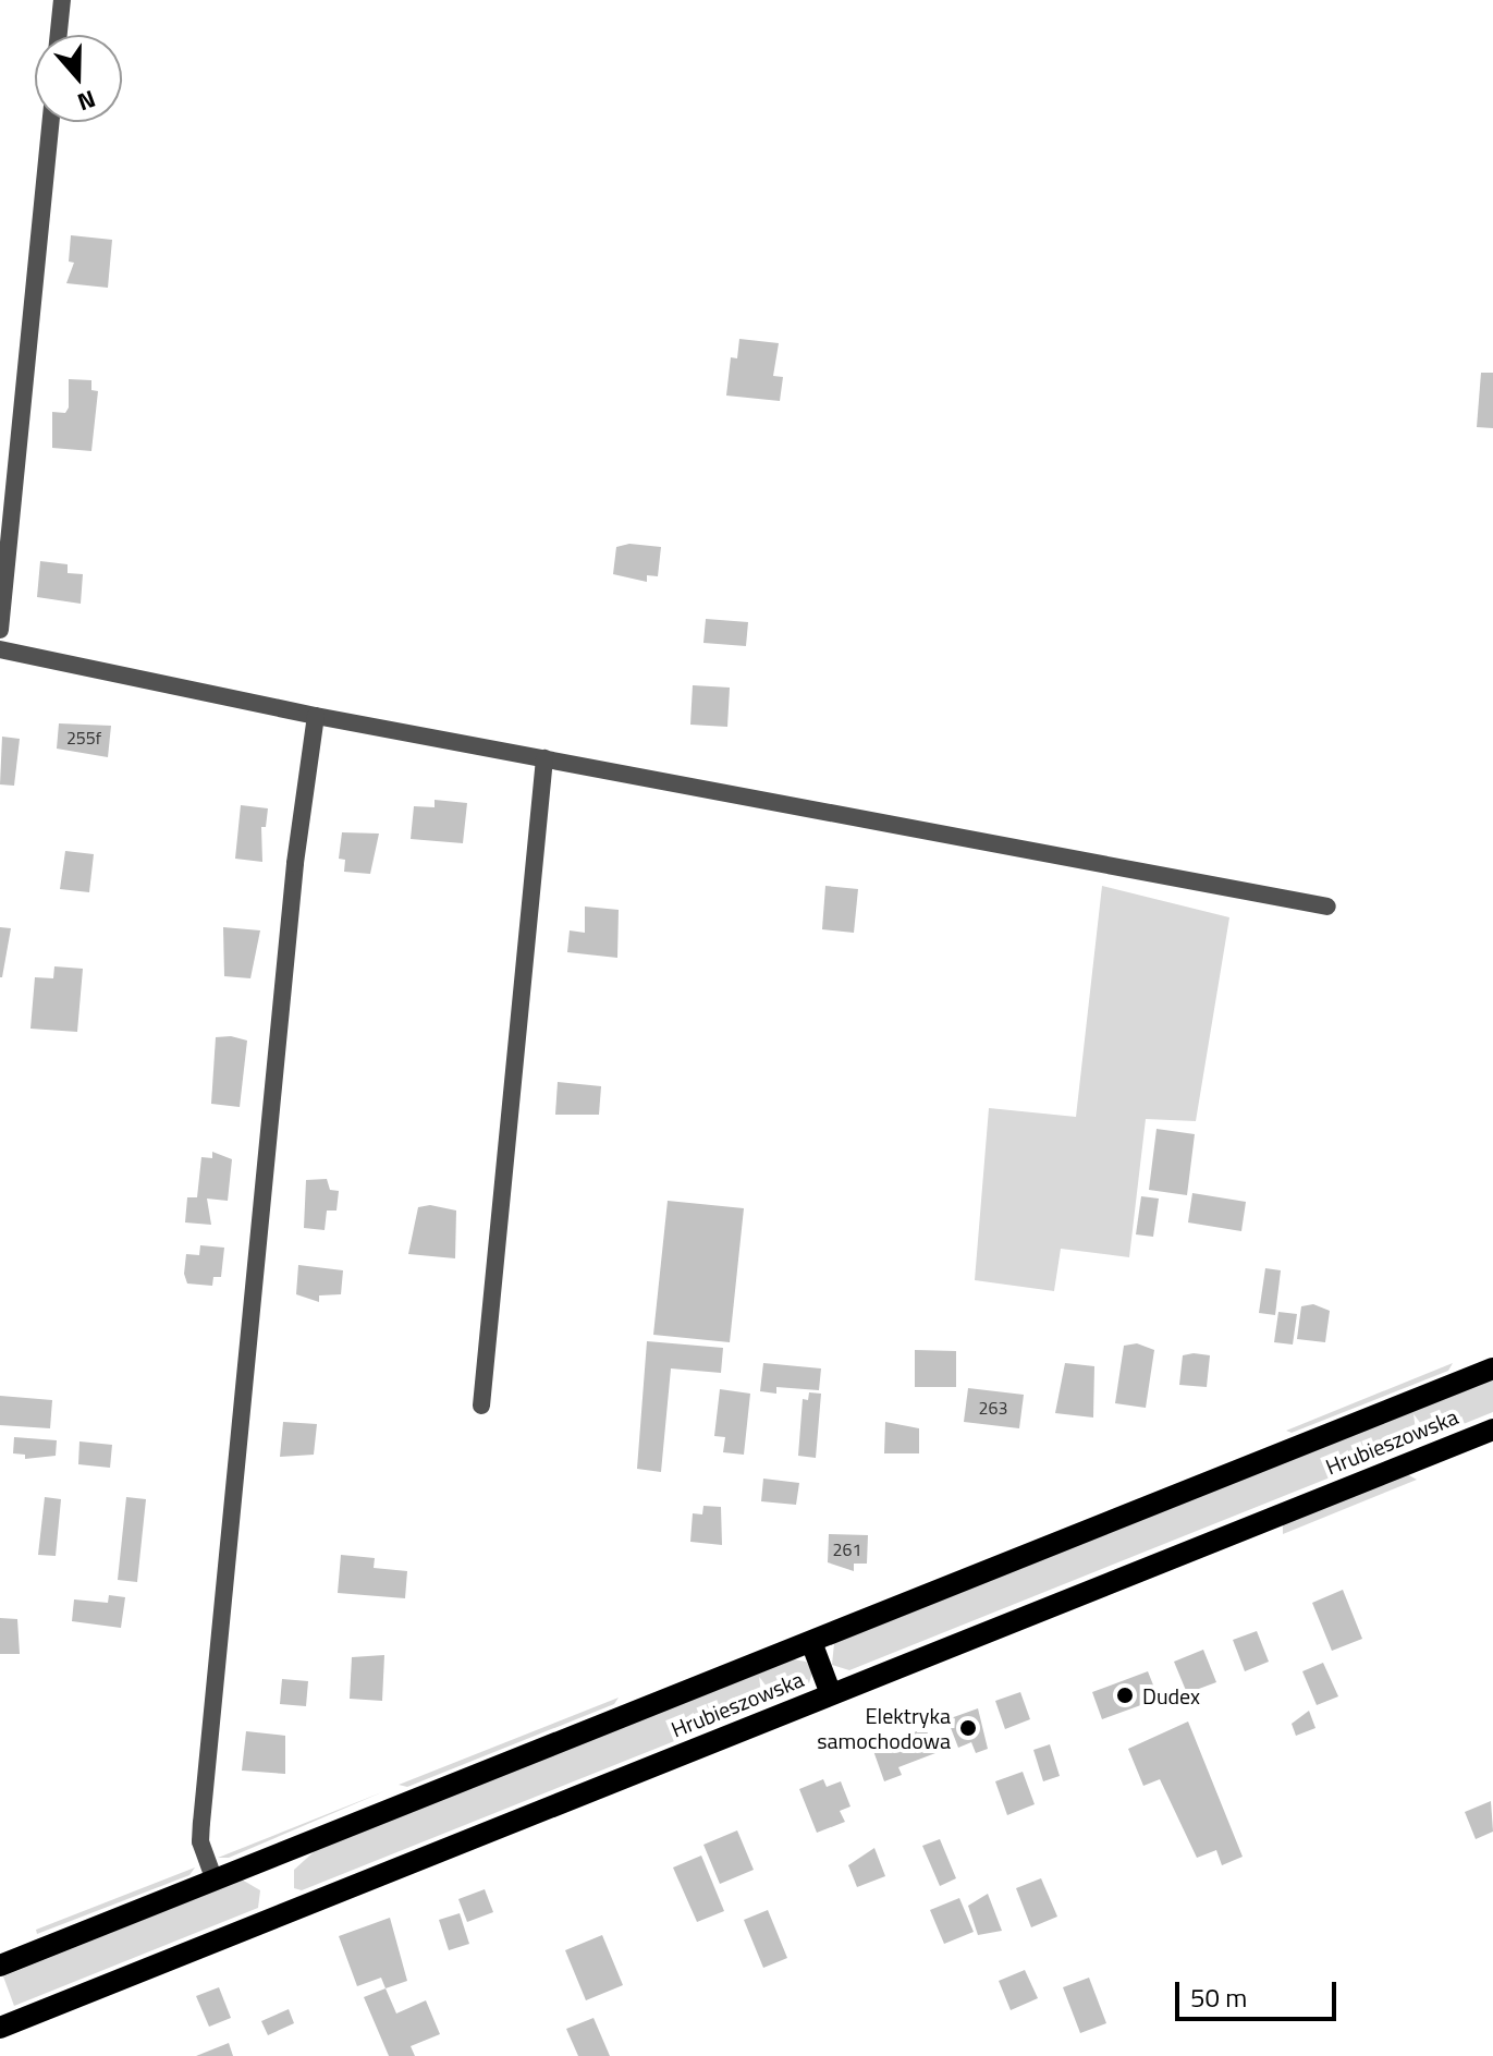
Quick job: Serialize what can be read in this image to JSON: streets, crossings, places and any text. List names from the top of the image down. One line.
{"streets":{"main road":["Hrubieszowska"]},"places":["Dudex","Elektryka samochodowa"],"house_numbers":["255f","263","261"],"scale_bar":"50 m","north":"bottom"}
